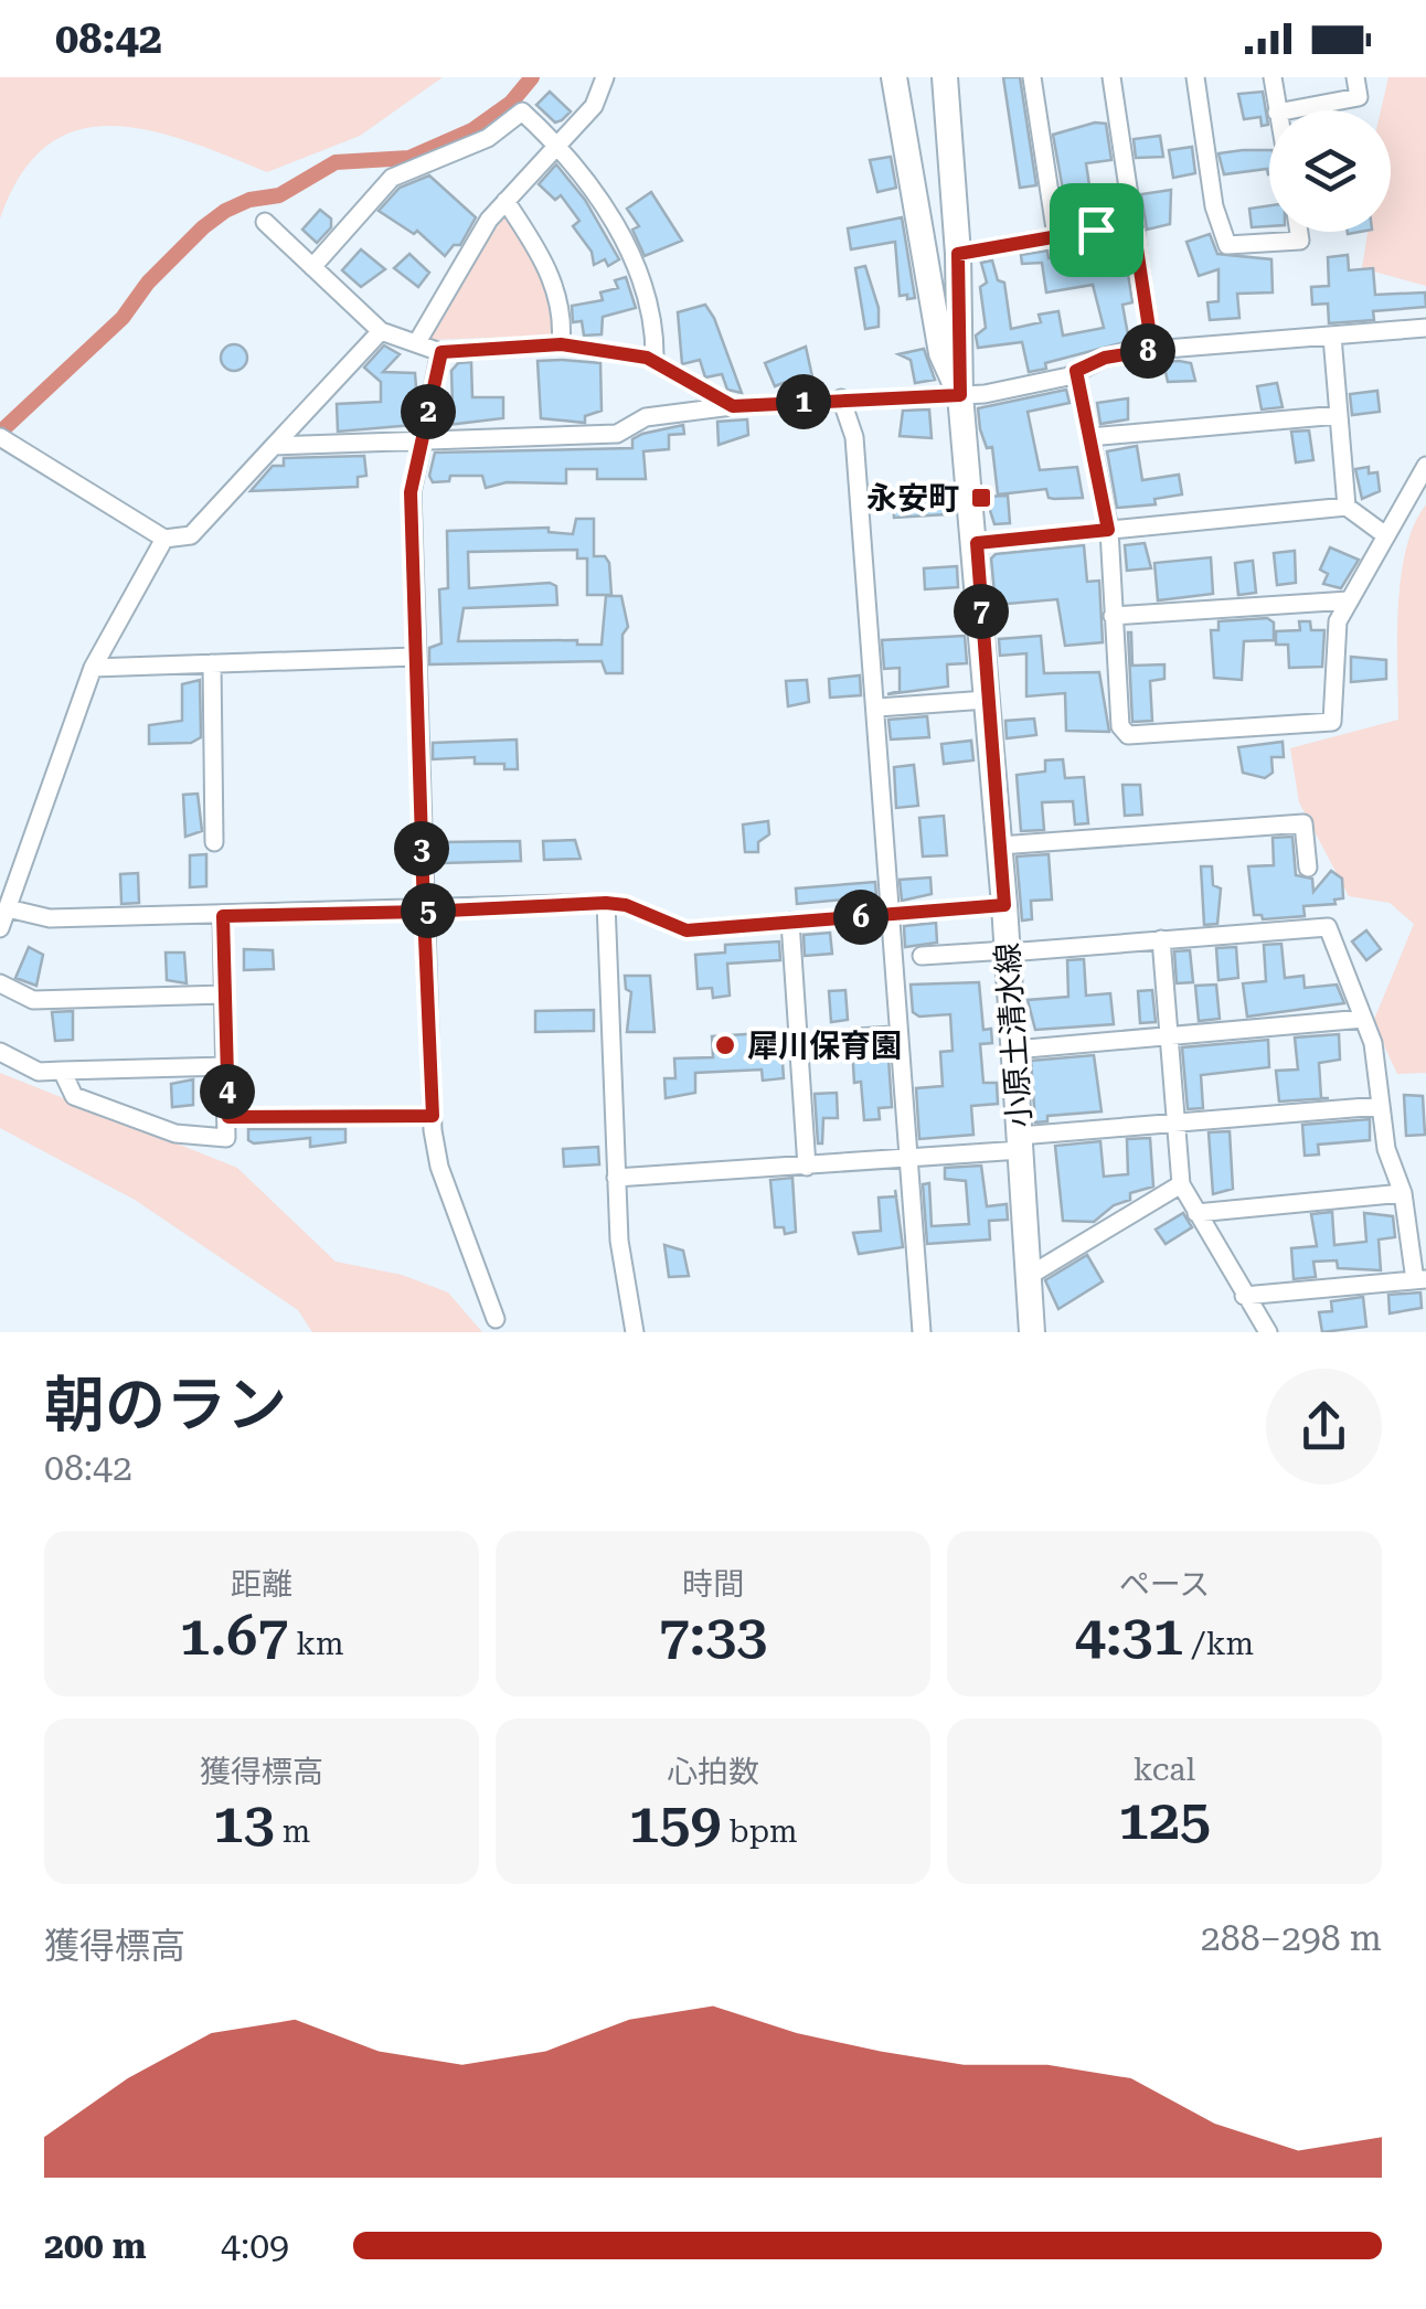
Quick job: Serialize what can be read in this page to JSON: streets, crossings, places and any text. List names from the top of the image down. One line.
{"streets":{"main road":["小原土清水線"]},"places":{"transit":["永安町"],"other":["犀川保育園"]},"page":{"status":"08:42","pins":["8","1","2","7","3","5","6","4"],"heading":["朝のラン","08:42"],"stats":[["距離","1.67 km"],["時間","7:33"],["ペース","4:31 /km"],["獲得標高","13 m"],["心拍数","159 bpm"],["kcal","125"]],"chart":["獲得標高","288–298 m"],"list":[{"name":"200 m","note":"4:09"}]}}
